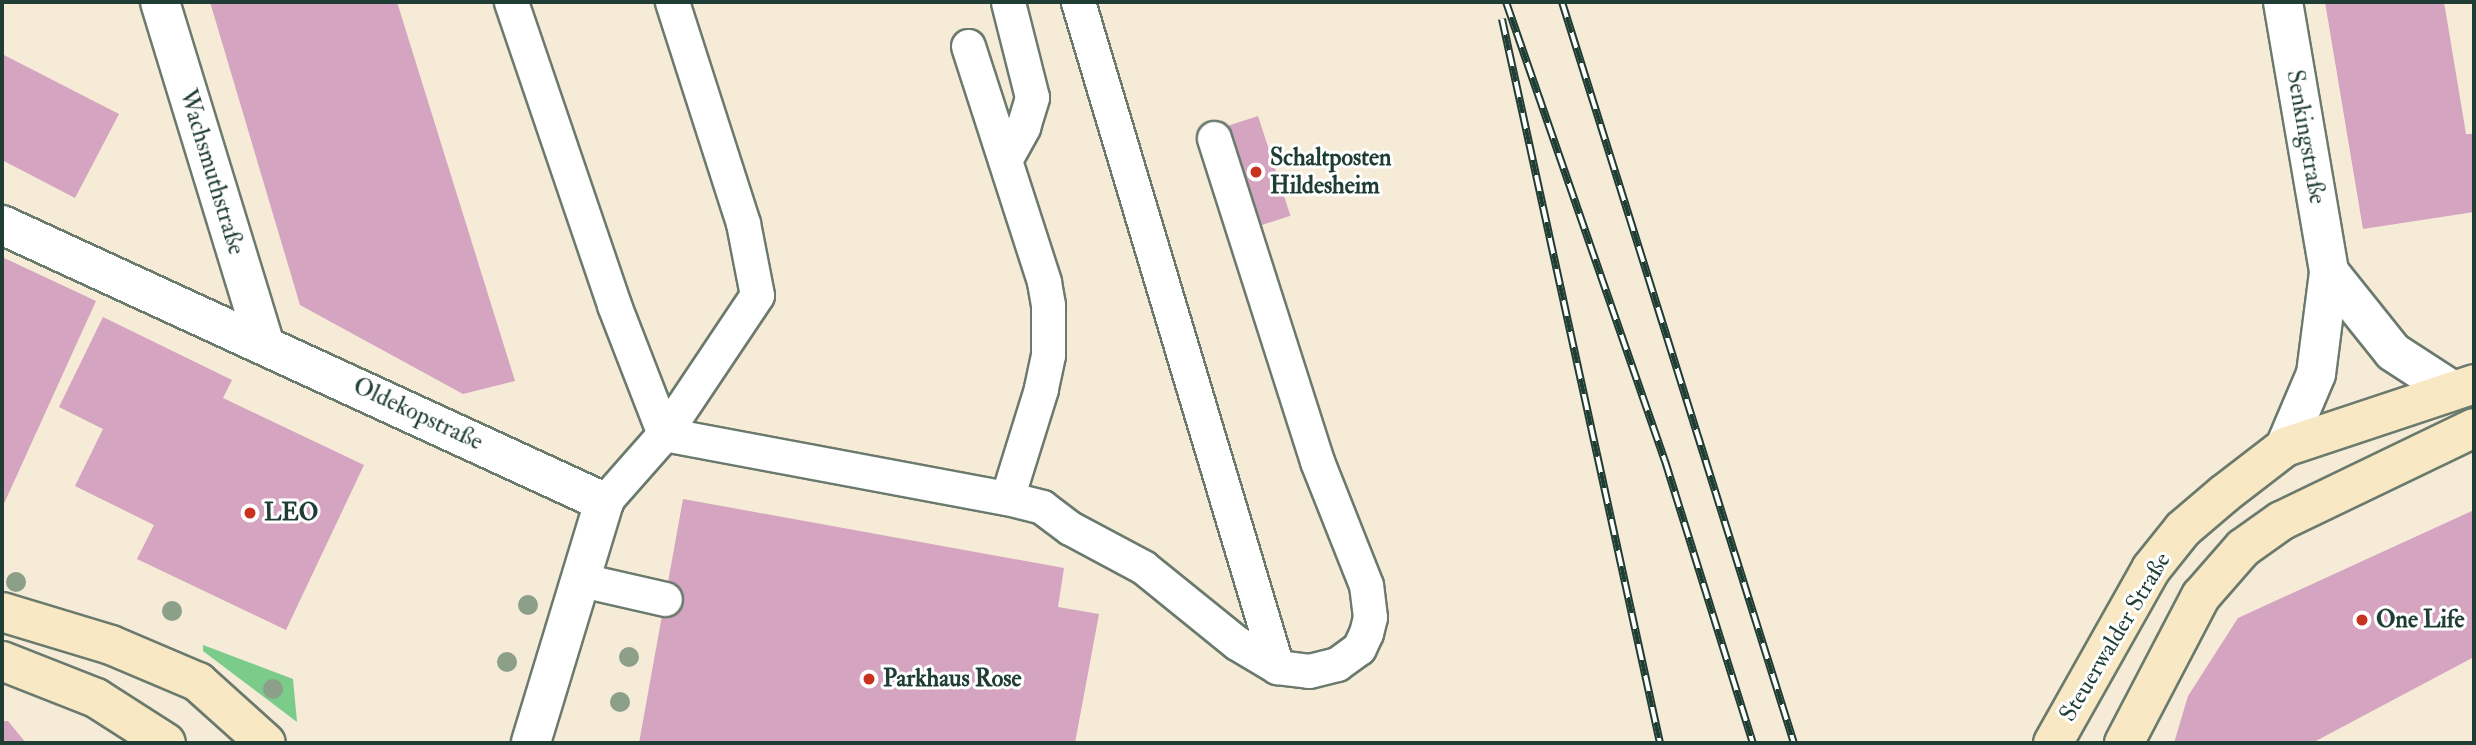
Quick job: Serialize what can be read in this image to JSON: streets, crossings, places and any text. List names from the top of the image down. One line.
{"streets":{"street":["Senkingstraße","Wachsmuthstraße","Oldekopstraße","Steuerwalder Straße"]},"crossings":[["Senkingstraße","Steuerwalder Straße"],["Wachsmuthstraße","Oldekopstraße"]],"places":["Schaltposten Hildesheim","LEO","One Life","Parkhaus Rose"]}
